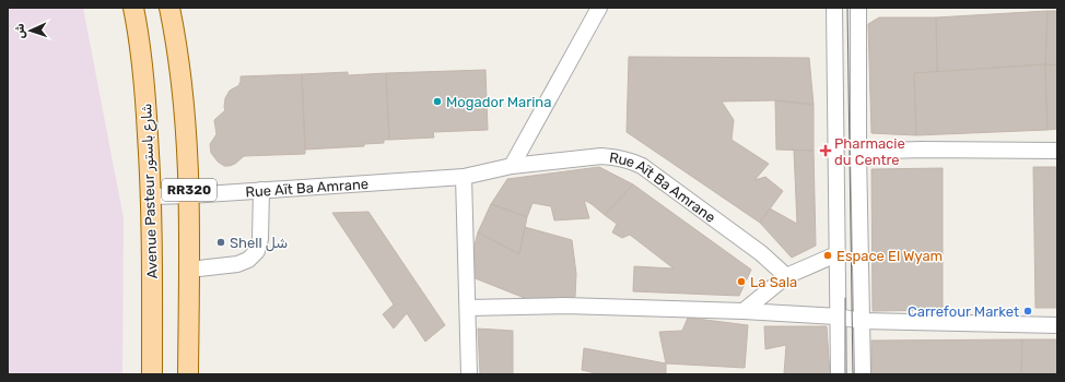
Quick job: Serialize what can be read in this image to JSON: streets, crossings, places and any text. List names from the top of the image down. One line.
{"streets":{"main road":["RR320","Avenue Pasteur شارع باستور"],"street":["Rue Aït Ba Amrane"]},"crossings":[["Rue Aït Ba Amrane","RR320"],["Rue Aït Ba Amrane","Avenue Pasteur شارع باستور"]],"places":{"other":["Mogador Marina","Shell شل","Espace El Wyam","La Sala","Carrefour Market"],"health":["Pharmacie du Centre"]},"north":"left"}
